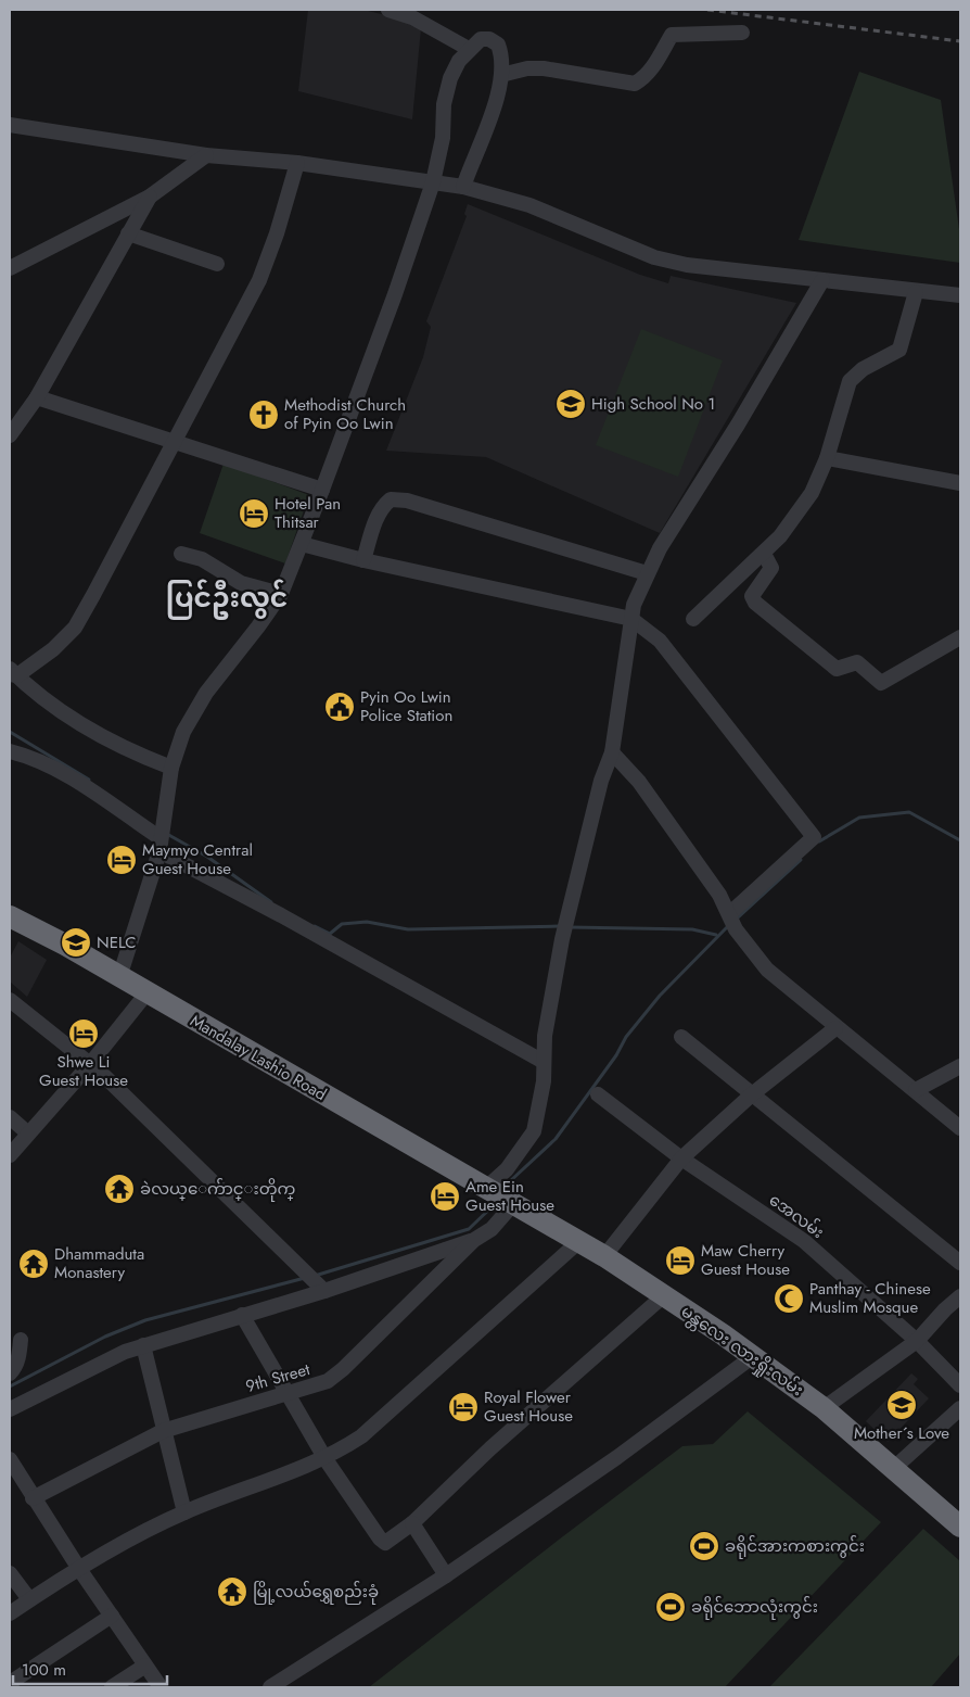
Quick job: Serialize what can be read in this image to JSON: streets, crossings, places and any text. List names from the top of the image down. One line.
{"streets":{"highway":["Mandalay Lashio Road","မန္တလေး လားရှိုးလမ်း"],"street":["အေလမ်း","9th Street"]},"crossings":[["Mandalay Lashio Road","မန္တလေး လားရှိုးလမ်း"],["Mandalay Lashio Road","9th Street"],["မန္တလေး လားရှိုးလမ်း","9th Street"]],"districts":["ပြင်ဦးလွင်"],"places":{"school or university":["High School No 1","NELC","Mother´s Love"],"church":["Methodist Church of Pyin Oo Lwin"],"hotel":["Hotel Pan Thitsar","Maymyo Central Guest House","Shwe Li Guest House","Ame Ein Guest House","Maw Cherry Guest House","Royal Flower Guest House"],"public building":["Pyin Oo Lwin Police Station"],"temple":["ခဲလယ္ေက်ာင္းတိုက္","Dhammaduta Monastery","မြို့လယ်ရွှေစည်းခုံ"],"mosque":["Panthay - Chinese Muslim Mosque"],"sports":["ခရိုင်အားကစားကွင်း","ခရိုင်ဘောလုံးကွင်း"]},"scale_bar":"100 m"}
